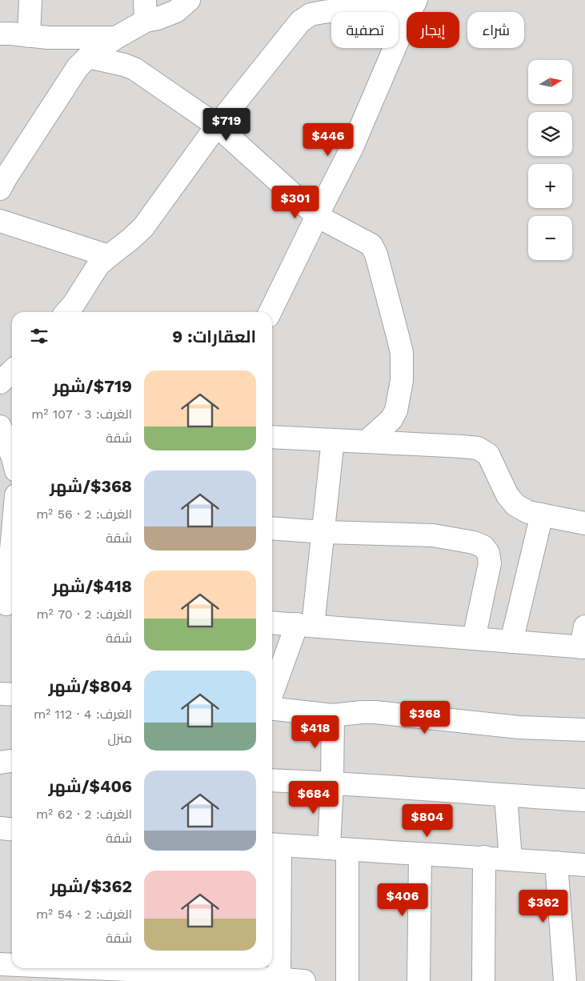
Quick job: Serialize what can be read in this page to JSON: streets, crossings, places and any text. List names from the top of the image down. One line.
{"north":"right","page":{"chip":["شراء","إيجار","تصفية"],"map_buttons":["+","−"],"price":["$719","$446","$301","$368","$418","$684","$804","$406","$362"],"heading":"العقارات: 9","list":[{"name":"$719/شهر","note":"الغرف: 3 · 107 m² · شقة"},{"name":"$368/شهر","note":"الغرف: 2 · 56 m² · شقة"},{"name":"$418/شهر","note":"الغرف: 2 · 70 m² · شقة"},{"name":"$804/شهر","note":"الغرف: 4 · 112 m² · منزل"},{"name":"$406/شهر","note":"الغرف: 2 · 62 m² · شقة"},{"name":"$362/شهر","note":"الغرف: 2 · 54 m² · شقة"}]}}
